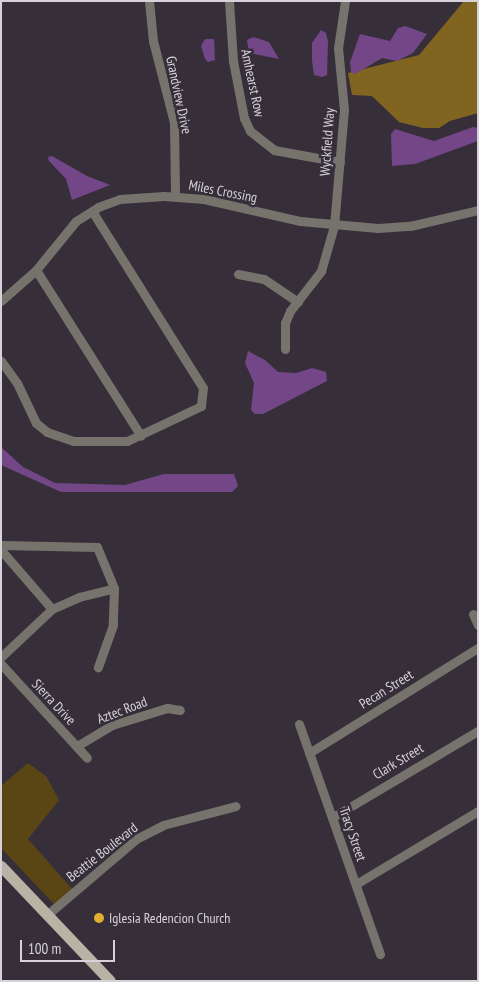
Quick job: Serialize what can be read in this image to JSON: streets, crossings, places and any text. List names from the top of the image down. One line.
{"streets":{"street":["Amhearst Row","Grandview Drive","Wyckfield Way","Miles Crossing","Pecan Street","Sierra Drive","Aztec Road","Clark Street","Tracy Street","Beattie Boulevard"]},"crossings":[["Amhearst Row","Wyckfield Way"],["Grandview Drive","Miles Crossing"],["Wyckfield Way","Miles Crossing"],["Pecan Street","Tracy Street"],["Sierra Drive","Aztec Road"],["Clark Street","Tracy Street"]],"places":["Iglesia Redencion Church"],"scale_bar":"100 m"}
